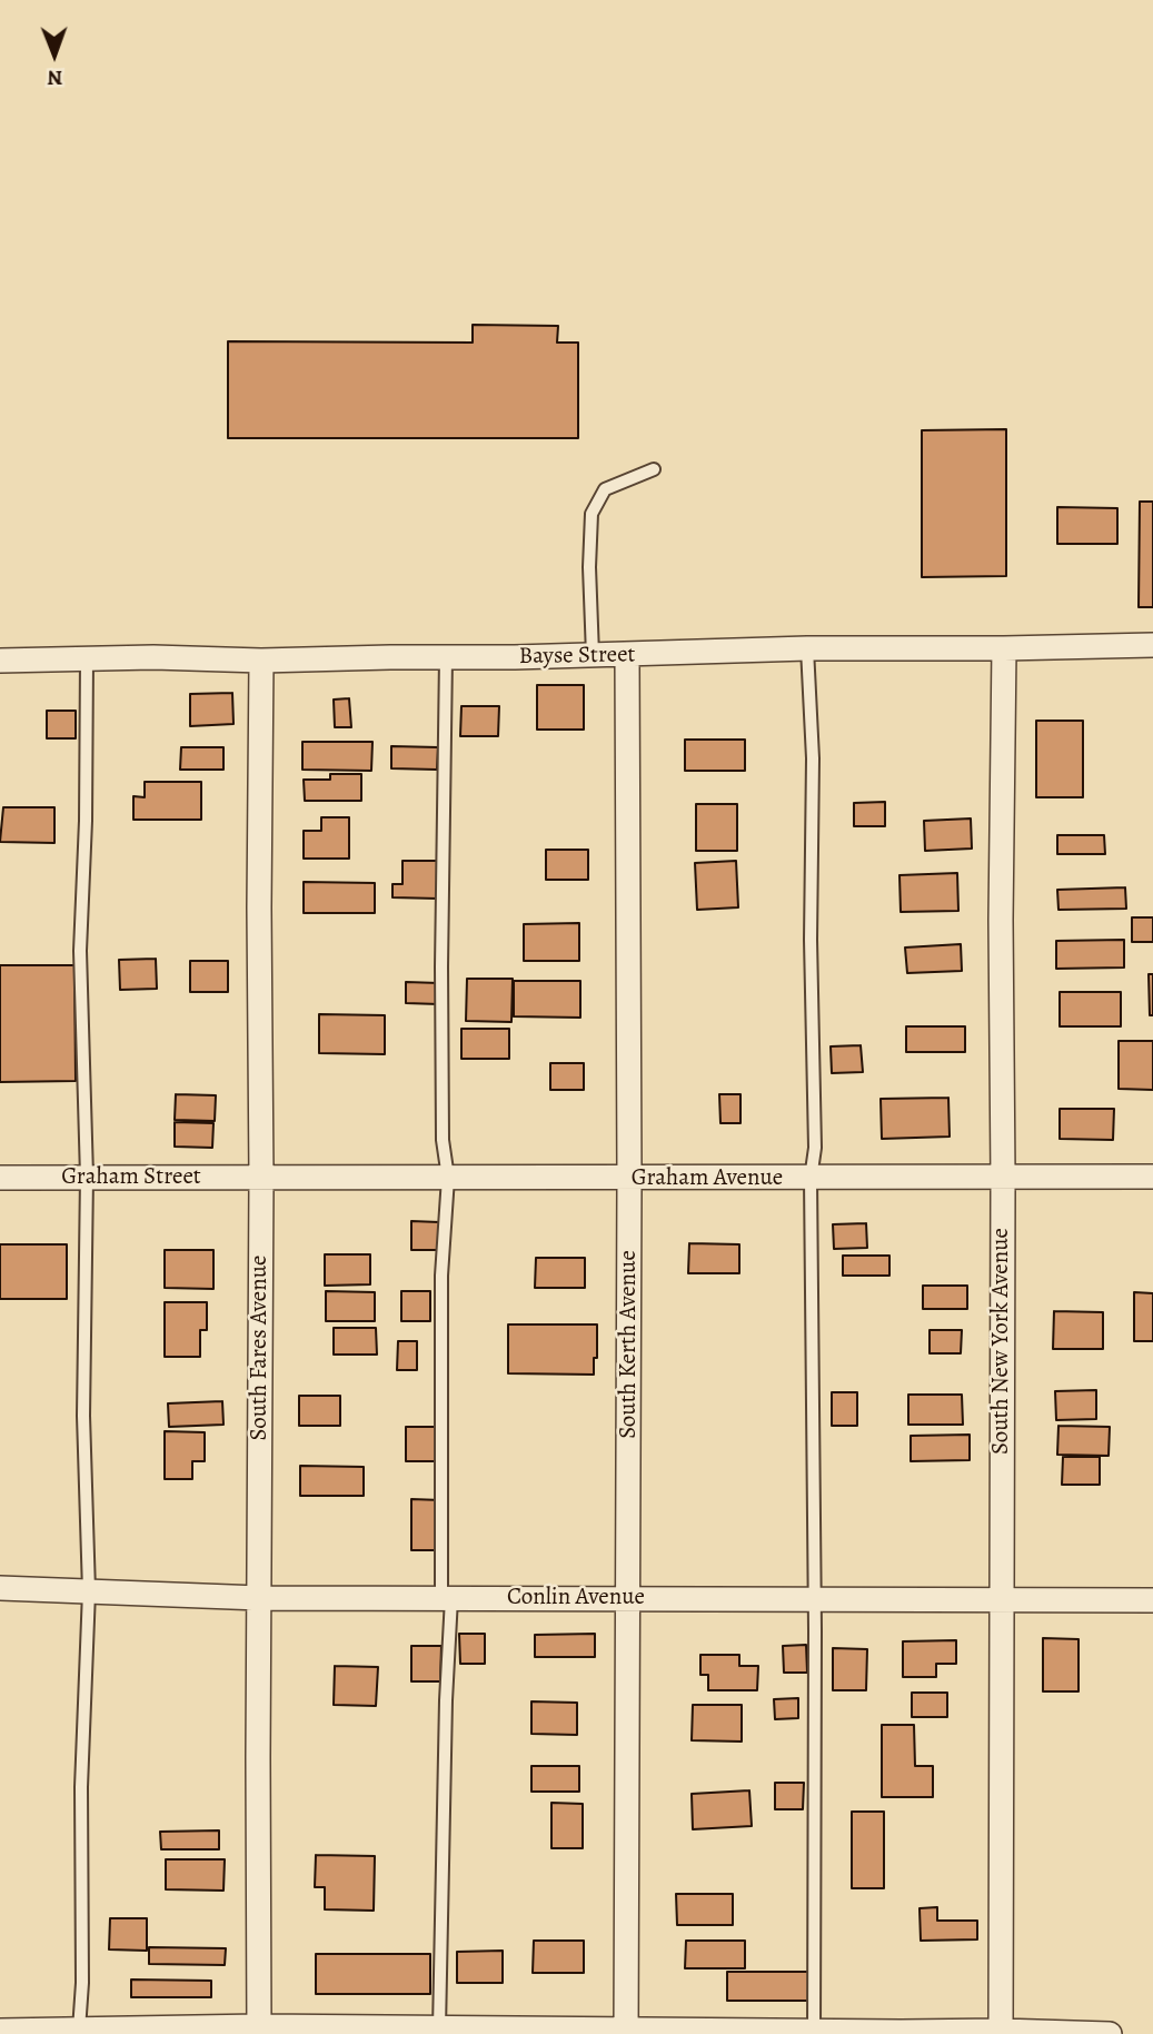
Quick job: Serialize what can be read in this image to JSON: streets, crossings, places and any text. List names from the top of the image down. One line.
{"streets":{"street":["Bayse Street","Graham Street","Graham Avenue","South New York Avenue","South Kerth Avenue","South Fares Avenue","Conlin Avenue"]},"crossings":[["Bayse Street","South New York Avenue"],["Bayse Street","South Kerth Avenue"],["Bayse Street","South Fares Avenue"],["Graham Street","Graham Avenue"],["Graham Street","South Fares Avenue"],["Graham Avenue","South New York Avenue"],["Graham Avenue","South Kerth Avenue"],["Graham Avenue","South Fares Avenue"],["South New York Avenue","Conlin Avenue"],["South Kerth Avenue","Conlin Avenue"],["South Fares Avenue","Conlin Avenue"]],"north":"bottom"}
